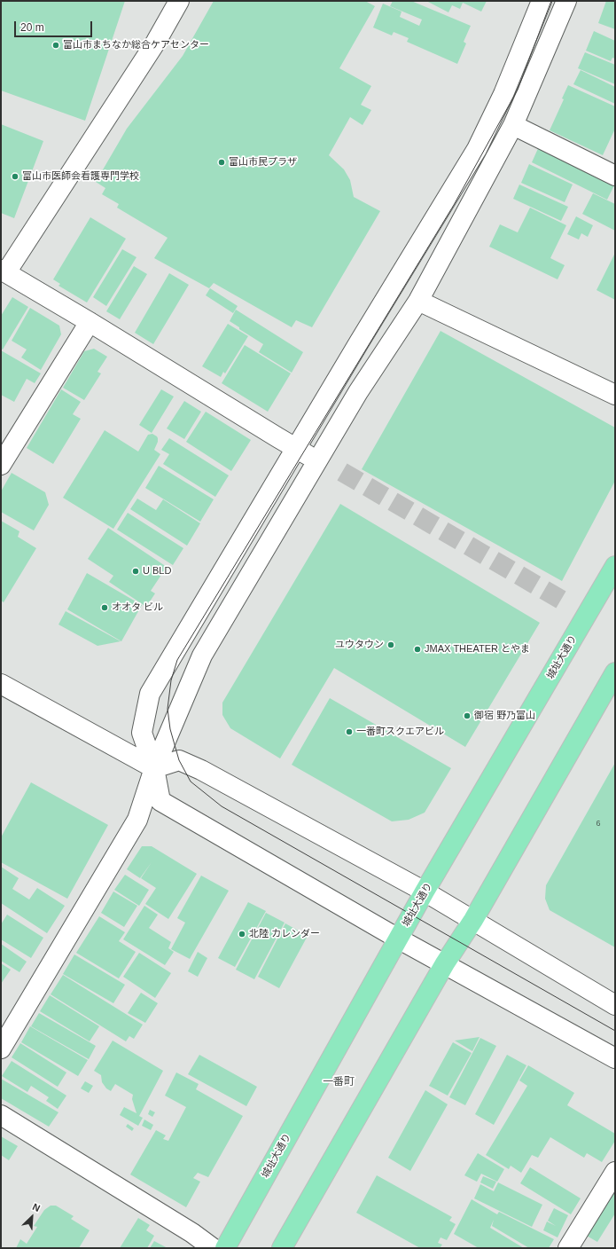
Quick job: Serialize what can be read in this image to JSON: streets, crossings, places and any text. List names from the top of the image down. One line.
{"streets":{"highway":["城址大通り"]},"districts":["一番町"],"places":["富山市まちなか総合ケアセンター","富山市民プラザ","富山市医師会看護専門学校","U BLD","オオタ ビル","ユウタウン","JMAX THEATER とやま","御宿 野乃富山","一番町スクエアビル","北陸 カレンダー"],"house_numbers":["6"],"scale_bar":"20 m","north":"top right"}
